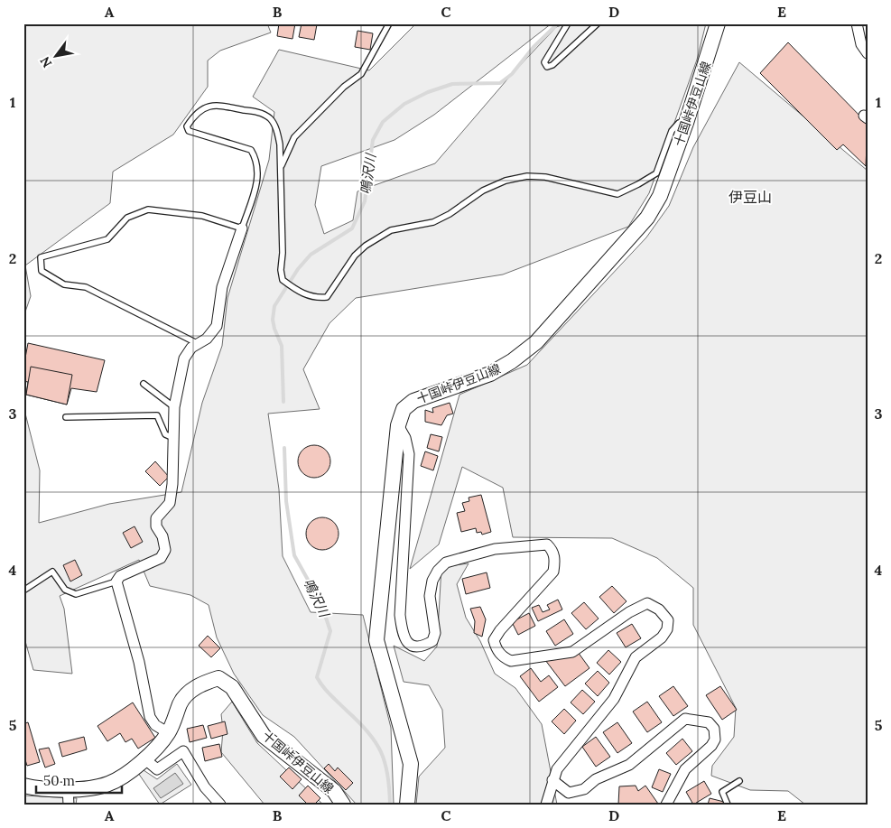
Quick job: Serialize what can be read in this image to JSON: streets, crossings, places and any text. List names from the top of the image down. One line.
{"streets":{"main road":["十国峠伊豆山線"]},"districts":["伊豆山"],"water":["鳴沢川"],"scale_bar":"50 m","north":"bottom left","grid":{"columns":["A","B","C","D","E"],"rows":["1","2","3","4","5"]}}
